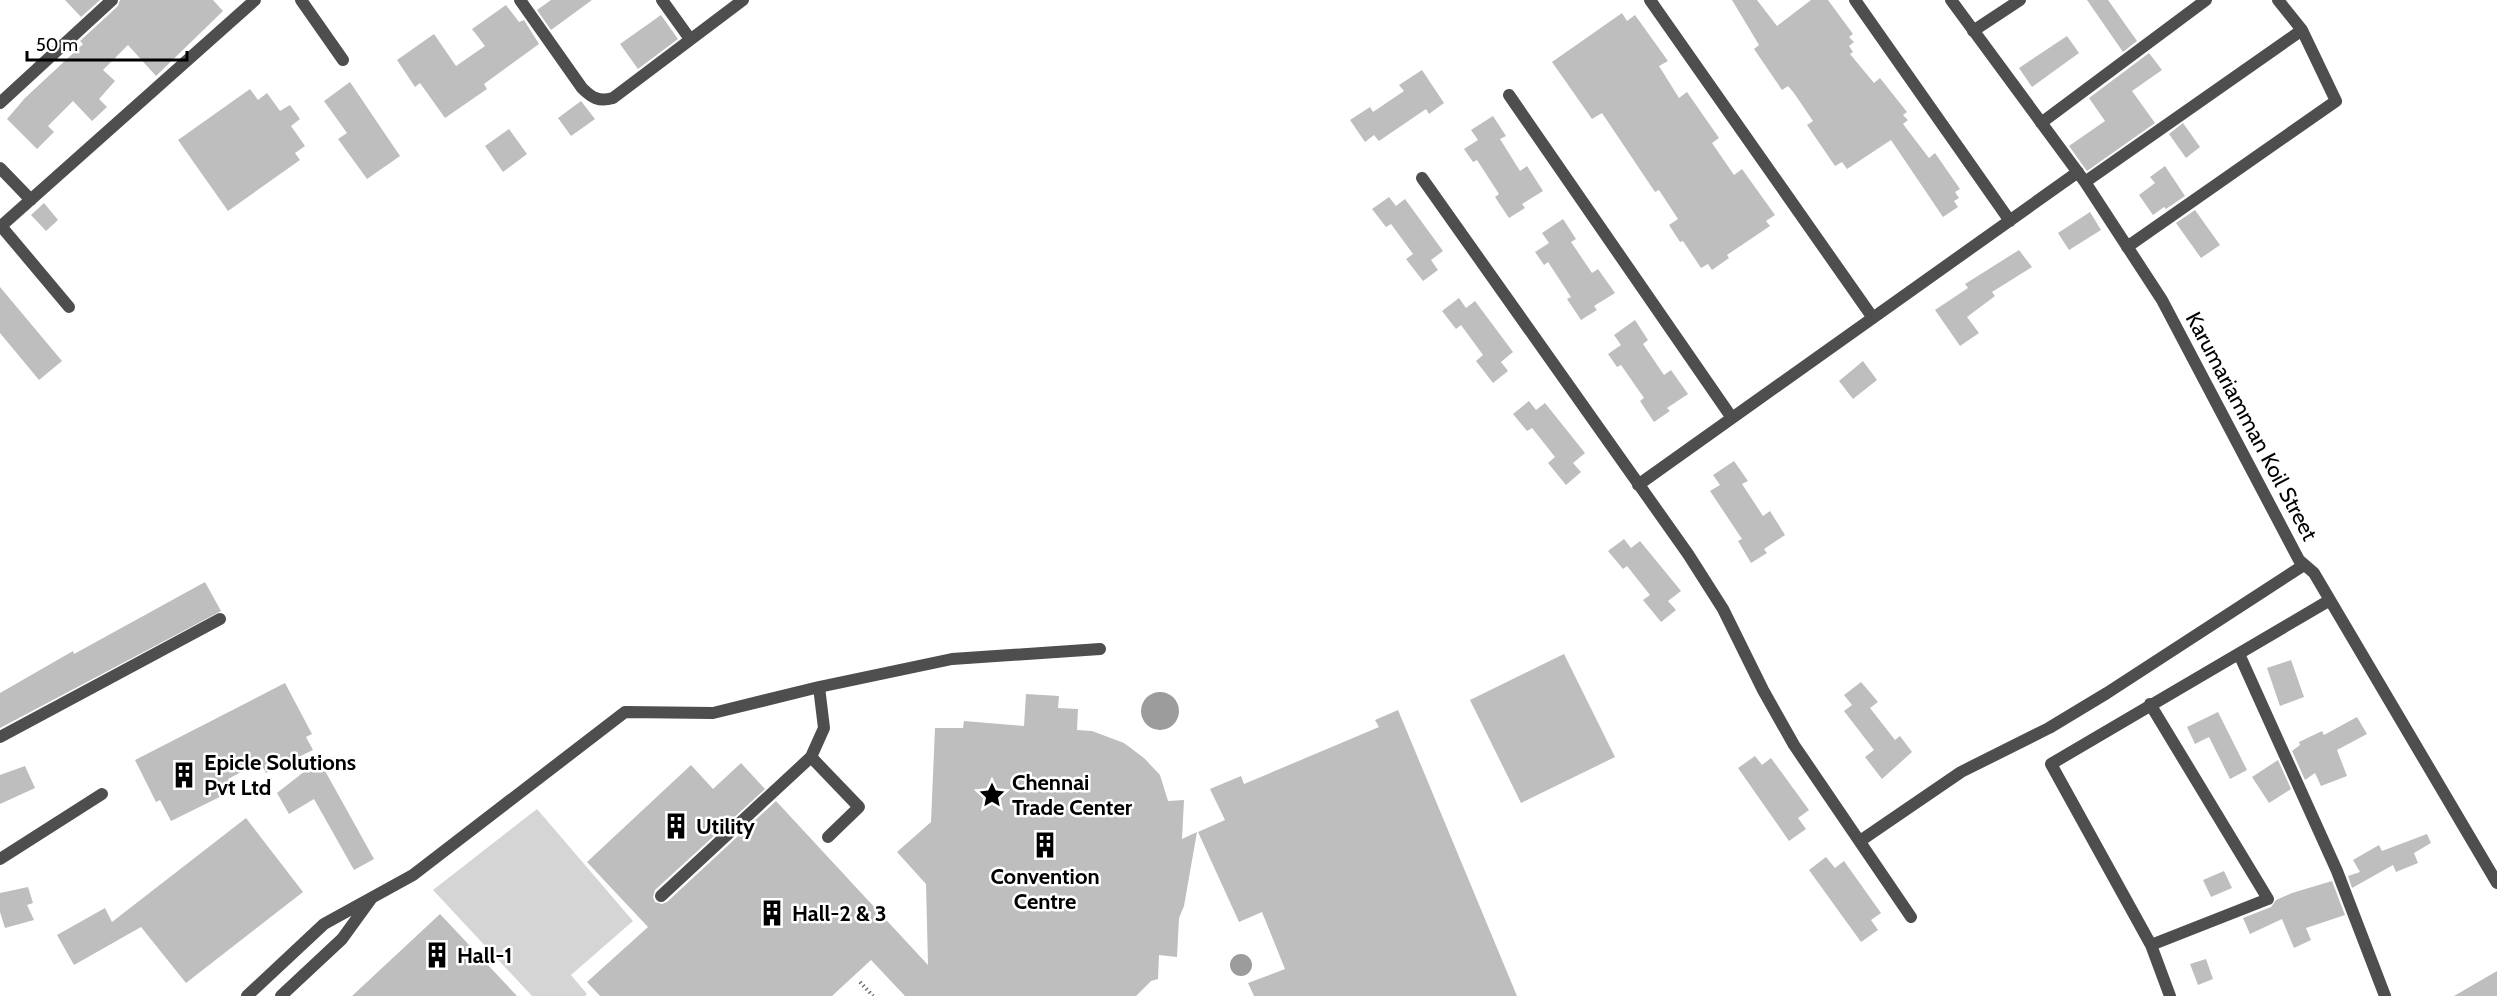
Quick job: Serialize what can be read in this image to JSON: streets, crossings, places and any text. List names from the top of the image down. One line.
{"streets":{"street":["Karumariamman Koil Street"]},"places":{"building":["Epicle Solutions Pvt Ltd","Utility","Convention Centre","Hall-2 & 3","Hall-1"],"place":["Chennai Trade Center"]},"scale_bar":"50 m"}
